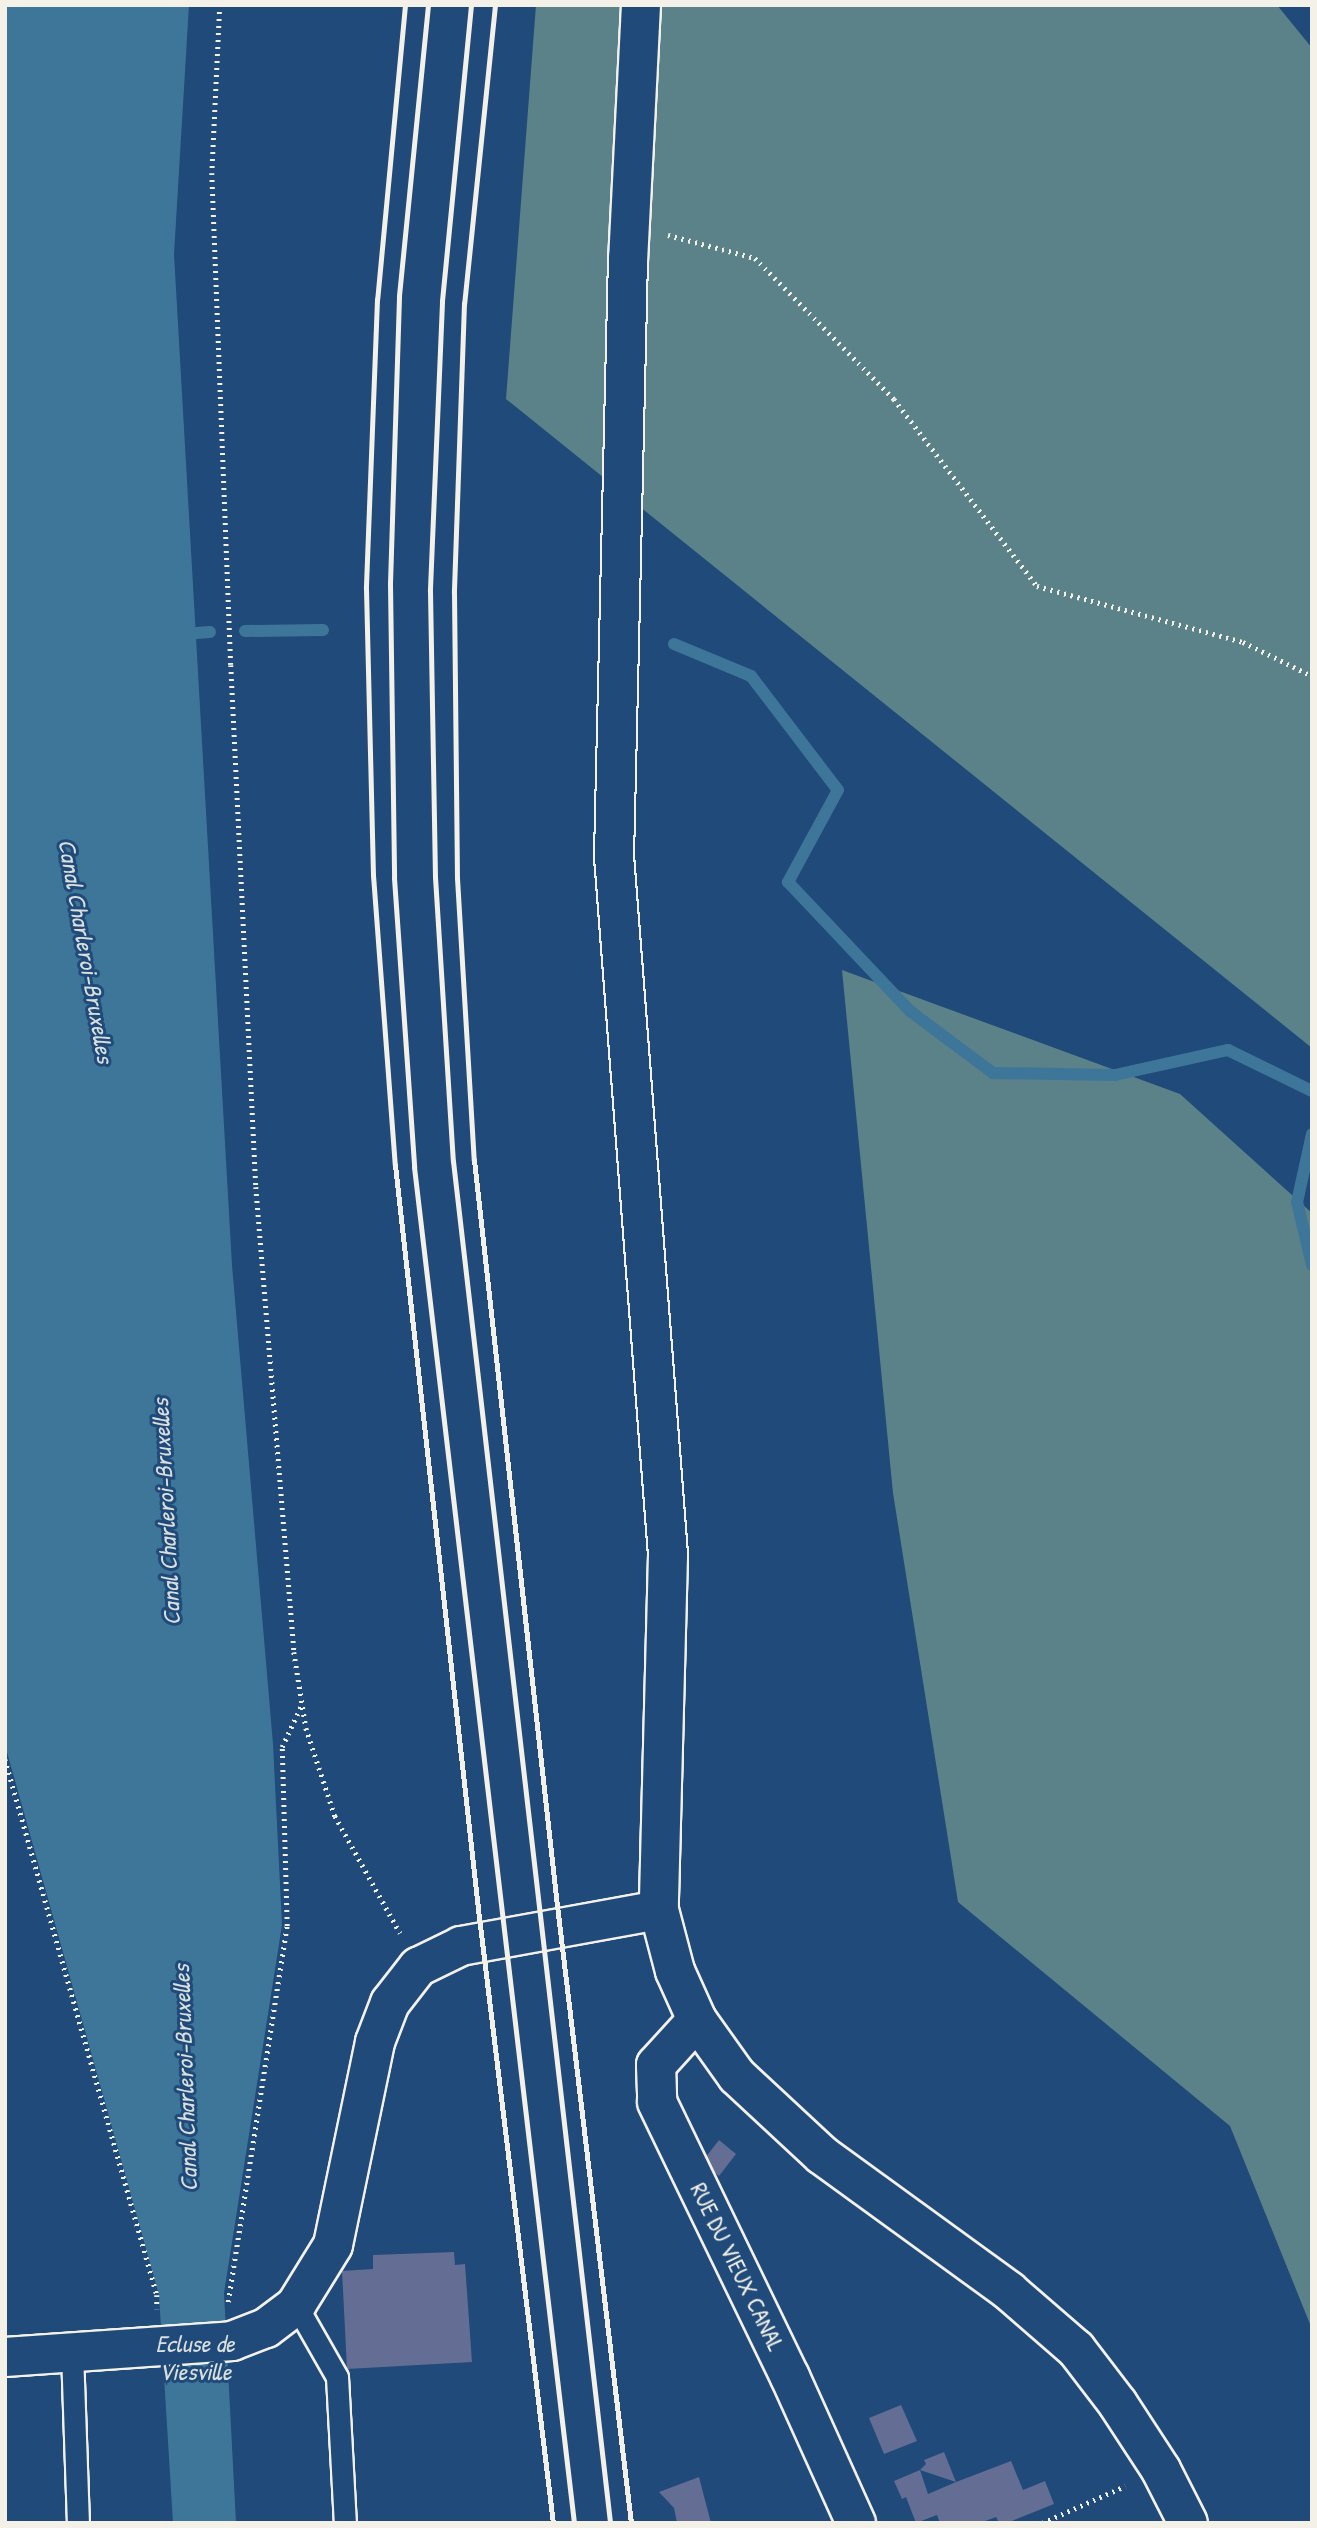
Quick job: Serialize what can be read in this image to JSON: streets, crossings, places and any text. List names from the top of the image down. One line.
{"streets":{"street":["RUE DU VIEUX CANAL"]},"water":["Canal Charleroi-Bruxelles","Ecluse de Viesville"]}
